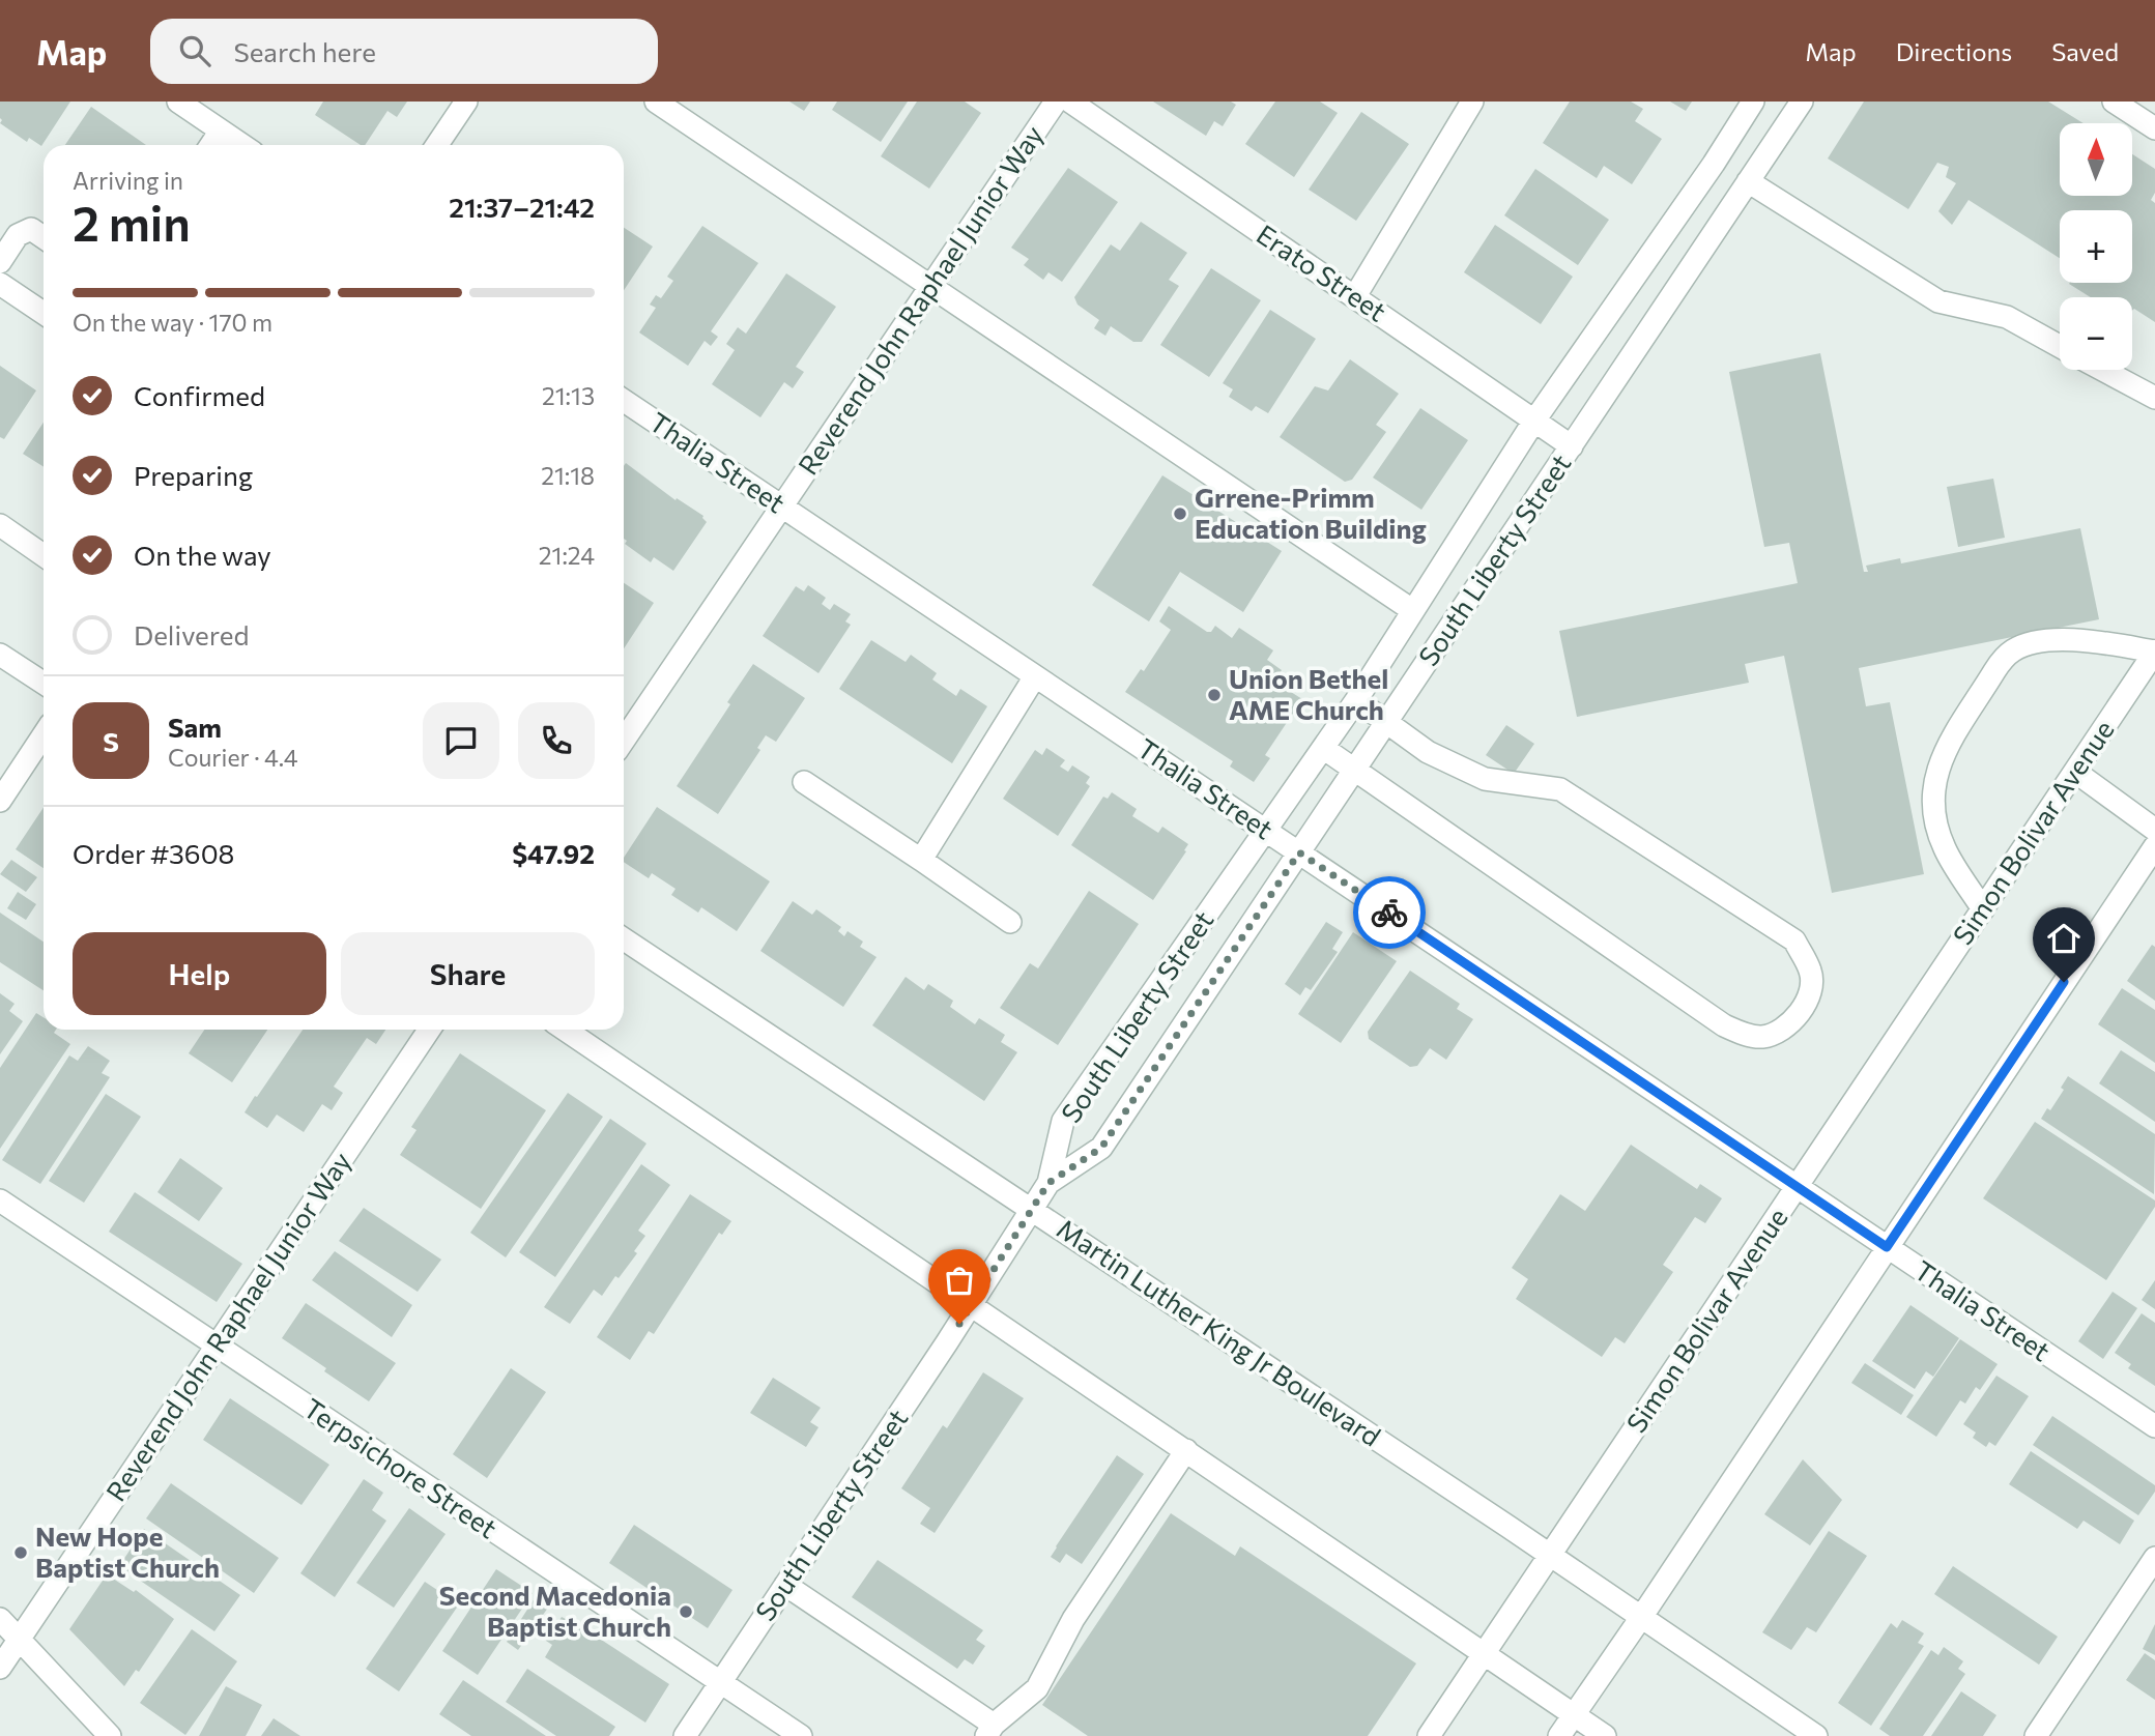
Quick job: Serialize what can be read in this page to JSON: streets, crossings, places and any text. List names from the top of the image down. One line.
{"streets":{"street":["Erato Street","Reverend John Raphael Junior Way","Thalia Street","South Liberty Street","Simon Bolivar Avenue","Martin Luther King Jr Boulevard","Terpsichore Street"]},"crossings":[["Erato Street","South Liberty Street"],["Reverend John Raphael Junior Way","Thalia Street"],["Reverend John Raphael Junior Way","Terpsichore Street"],["Thalia Street","South Liberty Street"],["Thalia Street","Simon Bolivar Avenue"],["South Liberty Street","Martin Luther King Jr Boulevard"],["South Liberty Street","Terpsichore Street"],["Simon Bolivar Avenue","Martin Luther King Jr Boulevard"]],"places":["Grrene-Primm Education Building","Union Bethel AME Church","New Hope Baptist Church","Second Macedonia Baptist Church"],"north":"top","page":{"header":"Map","search":"Search here","nav":["Map","Directions","Saved"],"map_buttons":["+","−"],"heading":["2 min","Arriving in","21:37–21:42"],"panel":["Sam","Courier · 4.4","Order #3608","$47.92"],"bar":"On the way · 170 m","list":[["Confirmed","21:13"],["Preparing","21:18"],["On the way","21:24"],"Delivered"],"round":"S","buttons":["Help","Share"]}}
